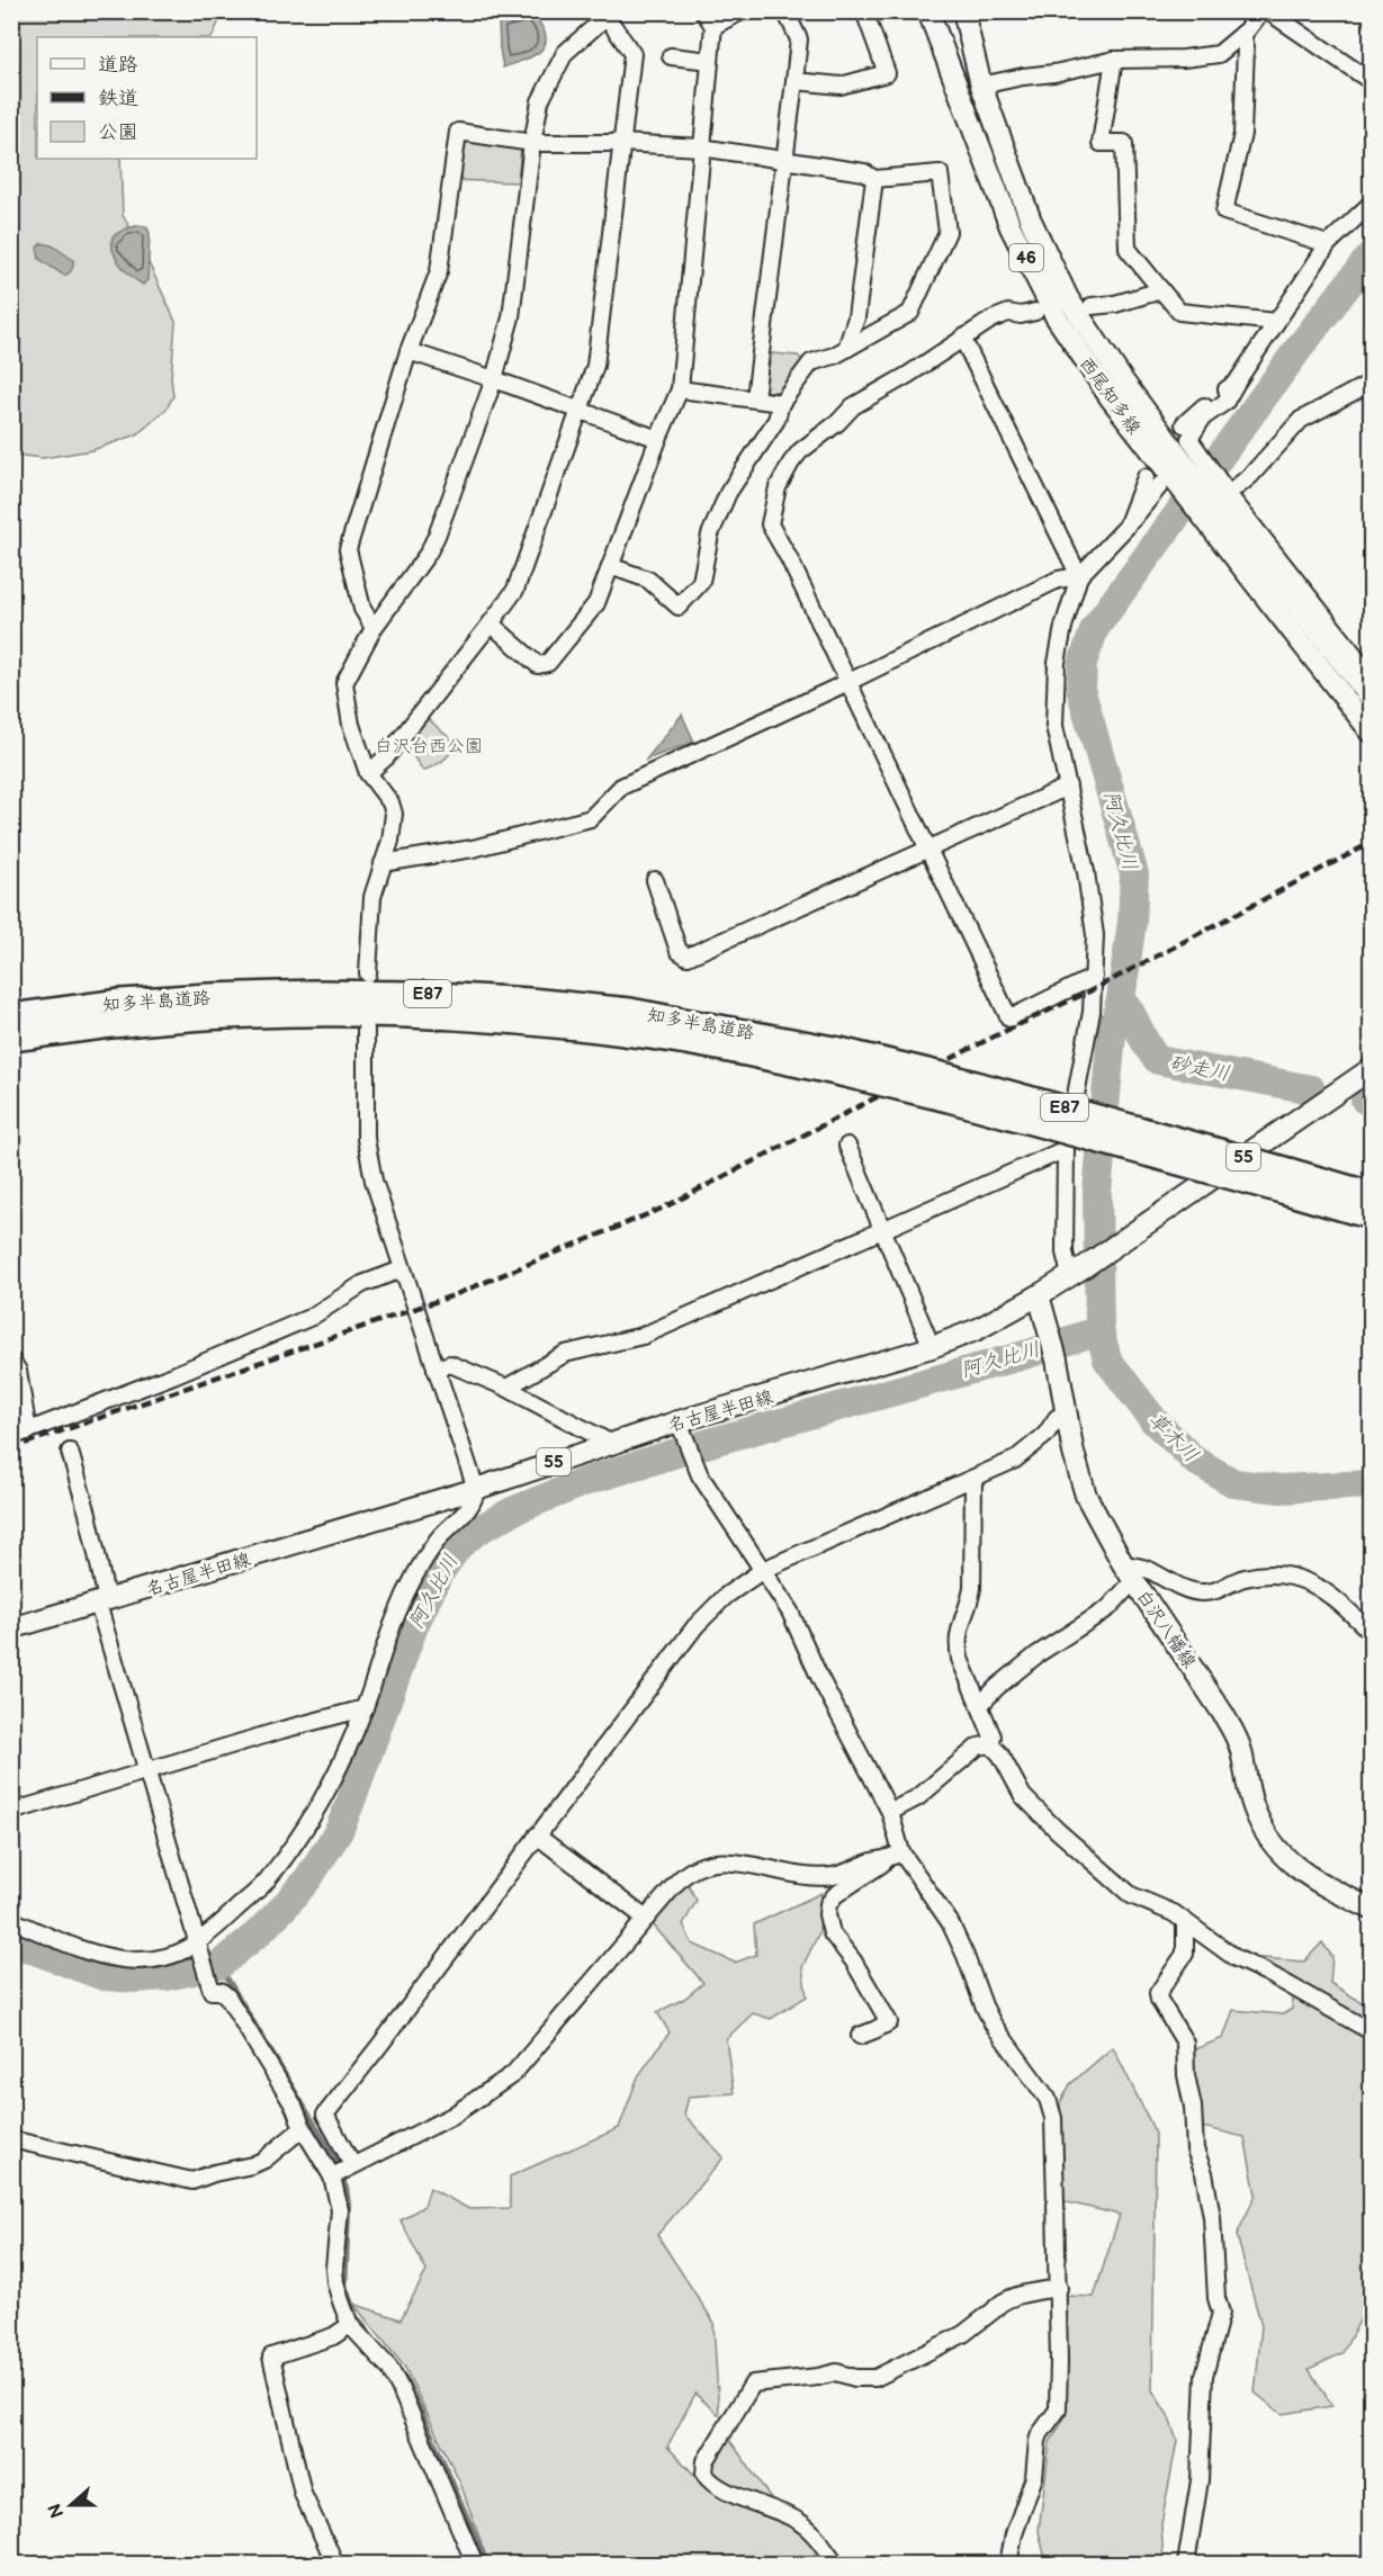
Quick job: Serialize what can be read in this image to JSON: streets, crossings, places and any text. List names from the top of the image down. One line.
{"streets":{"highway":["E87","知多半島道路"],"main road":["46","西尾知多線","55","名古屋半田線","白沢八幡線"]},"crossings":[["名古屋半田線","白沢八幡線"]],"water":["阿久比川","砂走川","草木川"],"parks":["白沢台西公園"],"legend":["道路","鉄道","公園"],"north":"left"}
